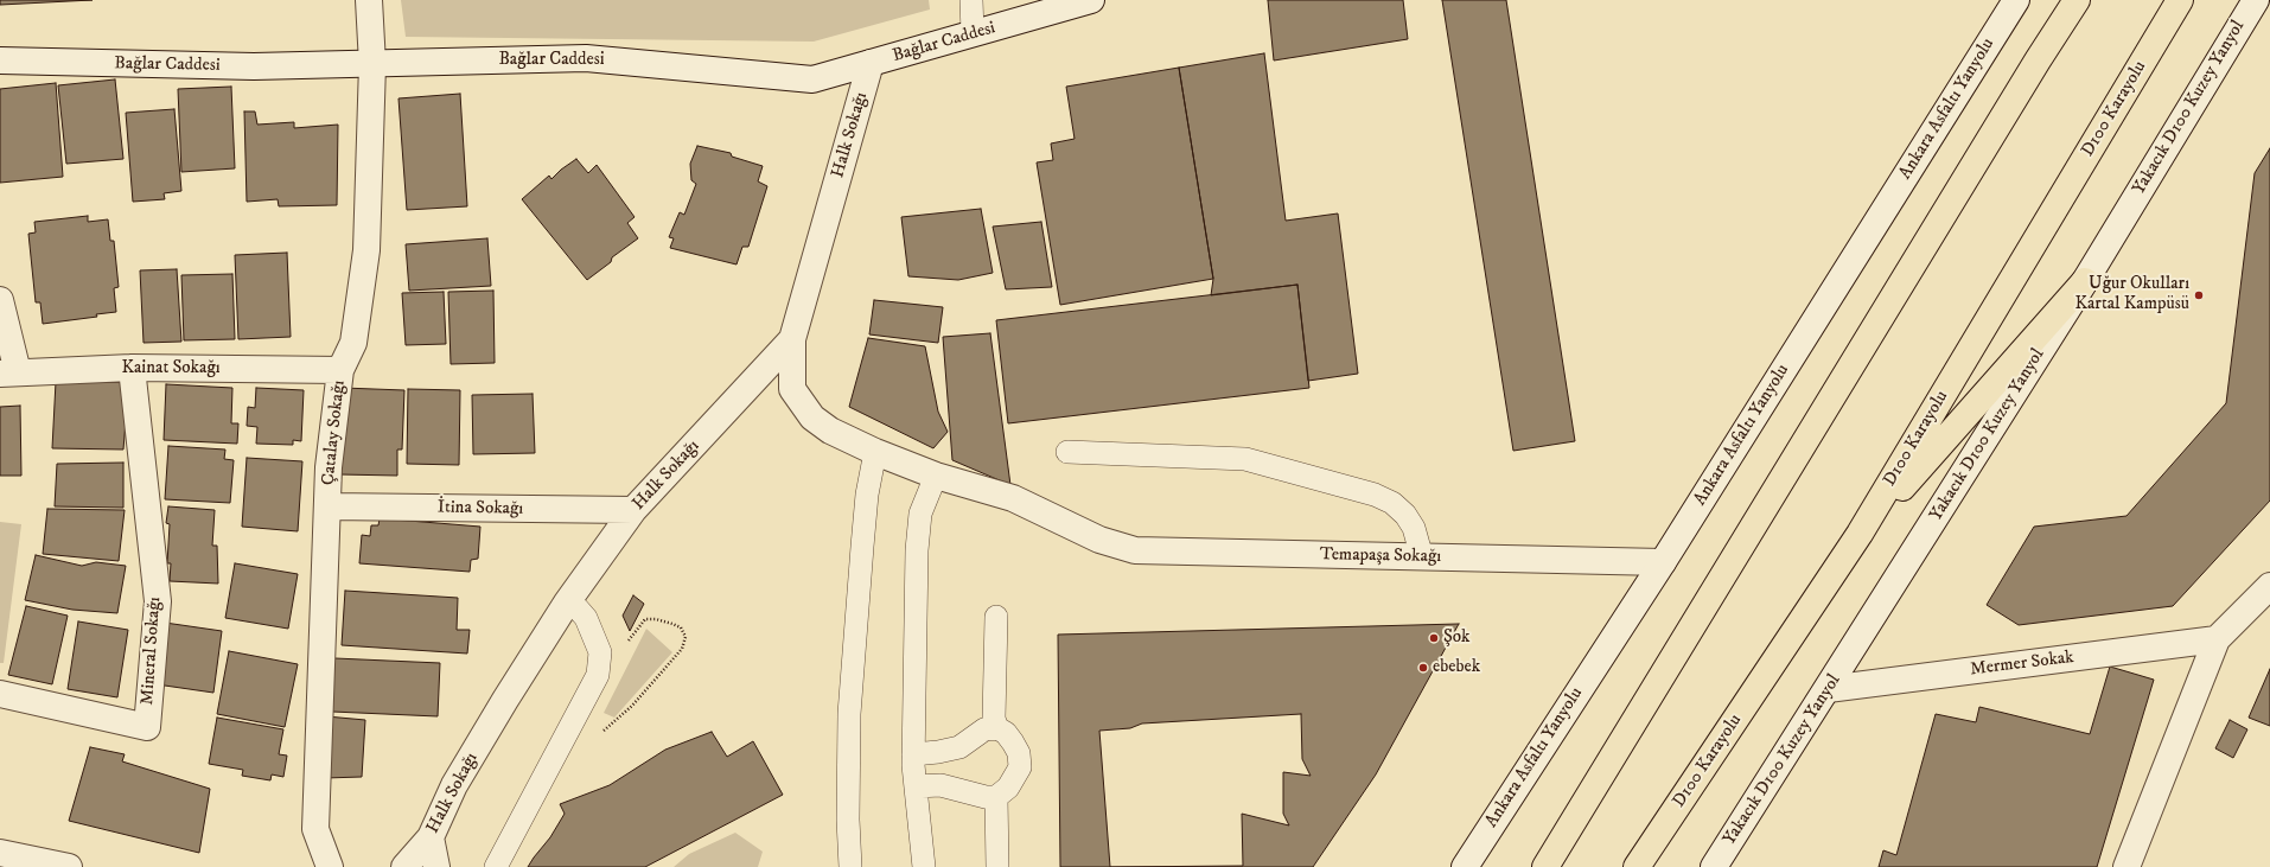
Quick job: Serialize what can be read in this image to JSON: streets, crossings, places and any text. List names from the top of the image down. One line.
{"streets":{"highway":["D100 Karayolu"],"street":["Bağlar Caddesi","Yakacık D100 Kuzey Yanyol","Ankara Asfaltı Yanyolu","Halk Sokağı","Kainat Sokağı","Çatalay Sokağı","İtina Sokağı","Temapaşa Sokağı","Mineral Sokağı","Mermer Sokak"]},"crossings":[["Bağlar Caddesi","Halk Sokağı"],["Bağlar Caddesi","Çatalay Sokağı"],["Yakacık D100 Kuzey Yanyol","Mermer Sokak"],["Ankara Asfaltı Yanyolu","Temapaşa Sokağı"],["Halk Sokağı","İtina Sokağı"],["Halk Sokağı","Temapaşa Sokağı"],["Kainat Sokağı","Çatalay Sokağı"],["Kainat Sokağı","Mineral Sokağı"],["Çatalay Sokağı","İtina Sokağı"]],"places":["Uğur Okulları Kartal Kampüsü","Şok","ebebek"]}
